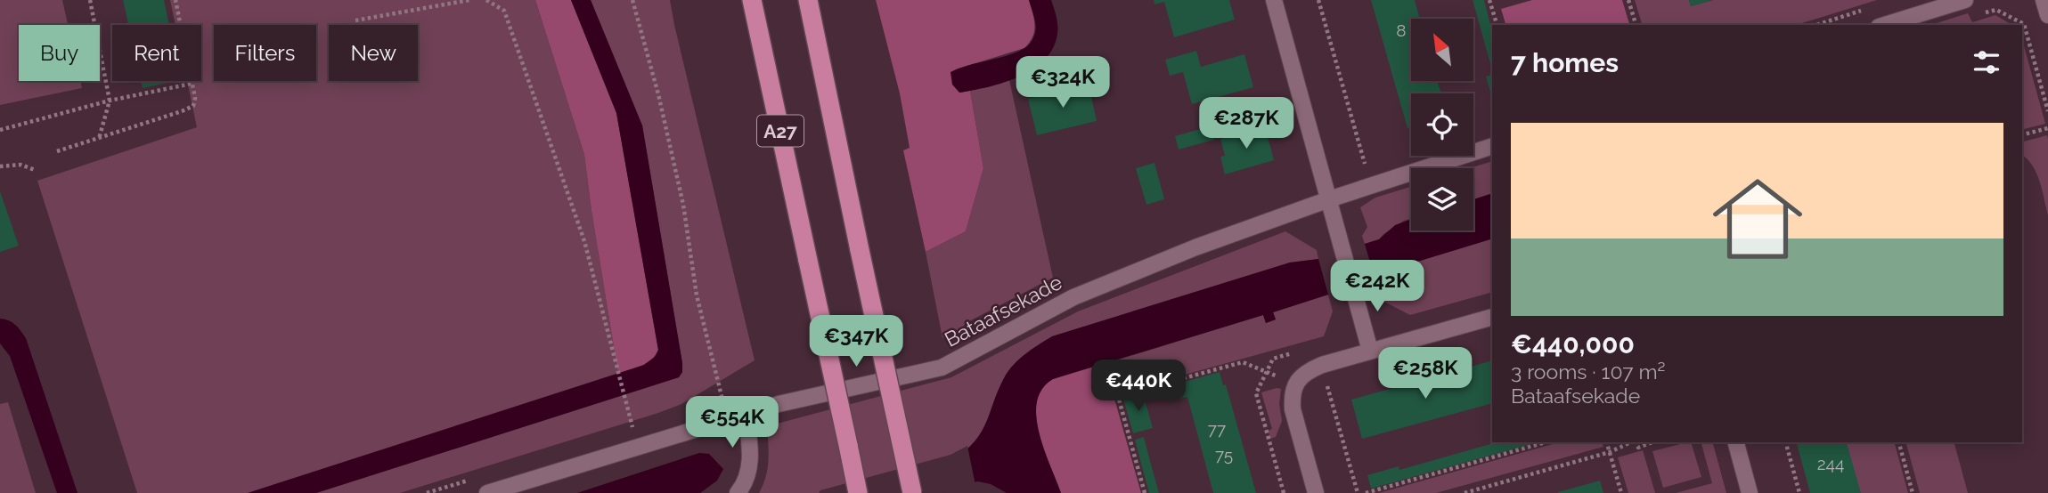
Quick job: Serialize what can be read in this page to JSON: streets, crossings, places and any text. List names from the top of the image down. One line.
{"streets":{"highway":["A27"],"street":["Bataafsekade"]},"house_numbers":["8","77","75","244"],"north":"top left","page":{"chip":["Buy","Rent","Filters","New"],"heading":"7 homes","price":["€324K","€287K","€242K","€347K","€258K","€440K","€554K"],"list":[{"name":"€440,000","note":"3 rooms · 107 m² · Bataafsekade"}]}}
